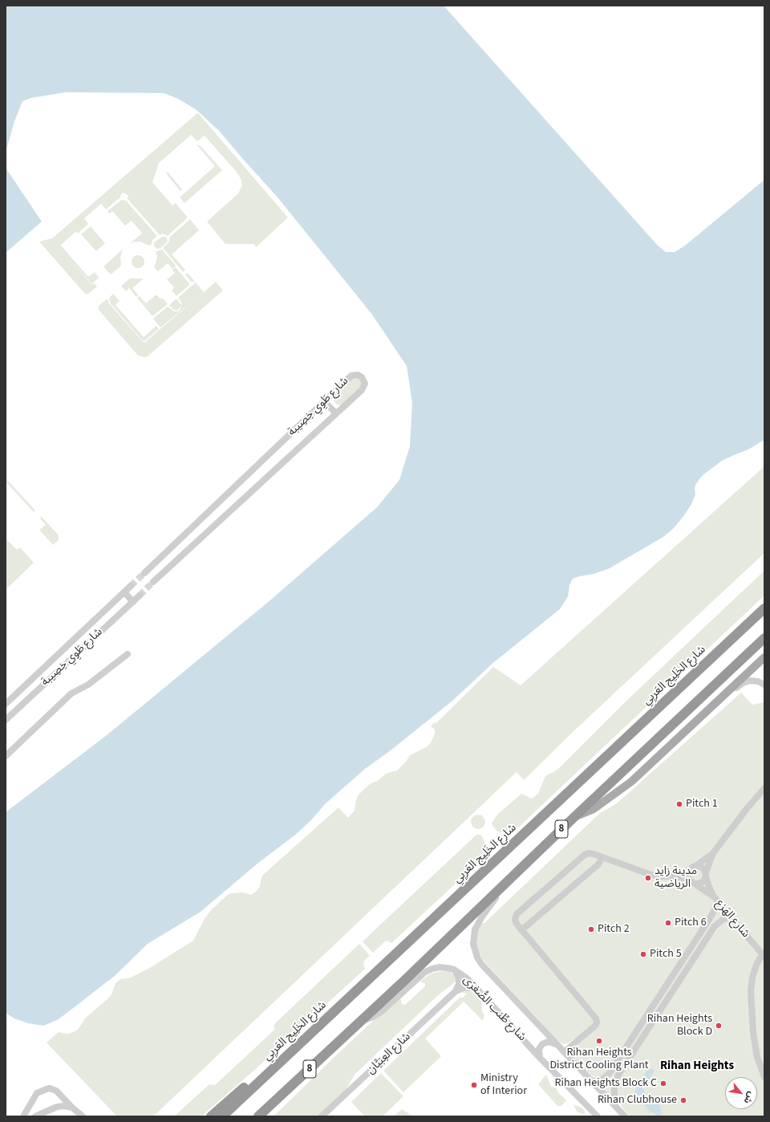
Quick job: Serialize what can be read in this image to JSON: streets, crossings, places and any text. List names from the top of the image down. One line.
{"streets":{"highway":["شارع الخَلِيج العَربِي","8"],"street":["شارع طَوِي خِصِيبة","شارع الهَزع","شارع طُنب الصُّغرَى","شارع العِبَيَّان"]},"crossings":[["8","شارع طُنب الصُّغرَى"],["شارع طُنب الصُّغرَى","شارع العِبَيَّان"]],"districts":["Rihan Heights"],"places":["Pitch 1","مدينة زايد الرياضية","Pitch 6","Pitch 2","Pitch 5","Rihan Heights Block D","Rihan Heights District Cooling Plant","Rihan Heights Block C","Ministry of Interior","Rihan Clubhouse"],"north":"bottom right"}
